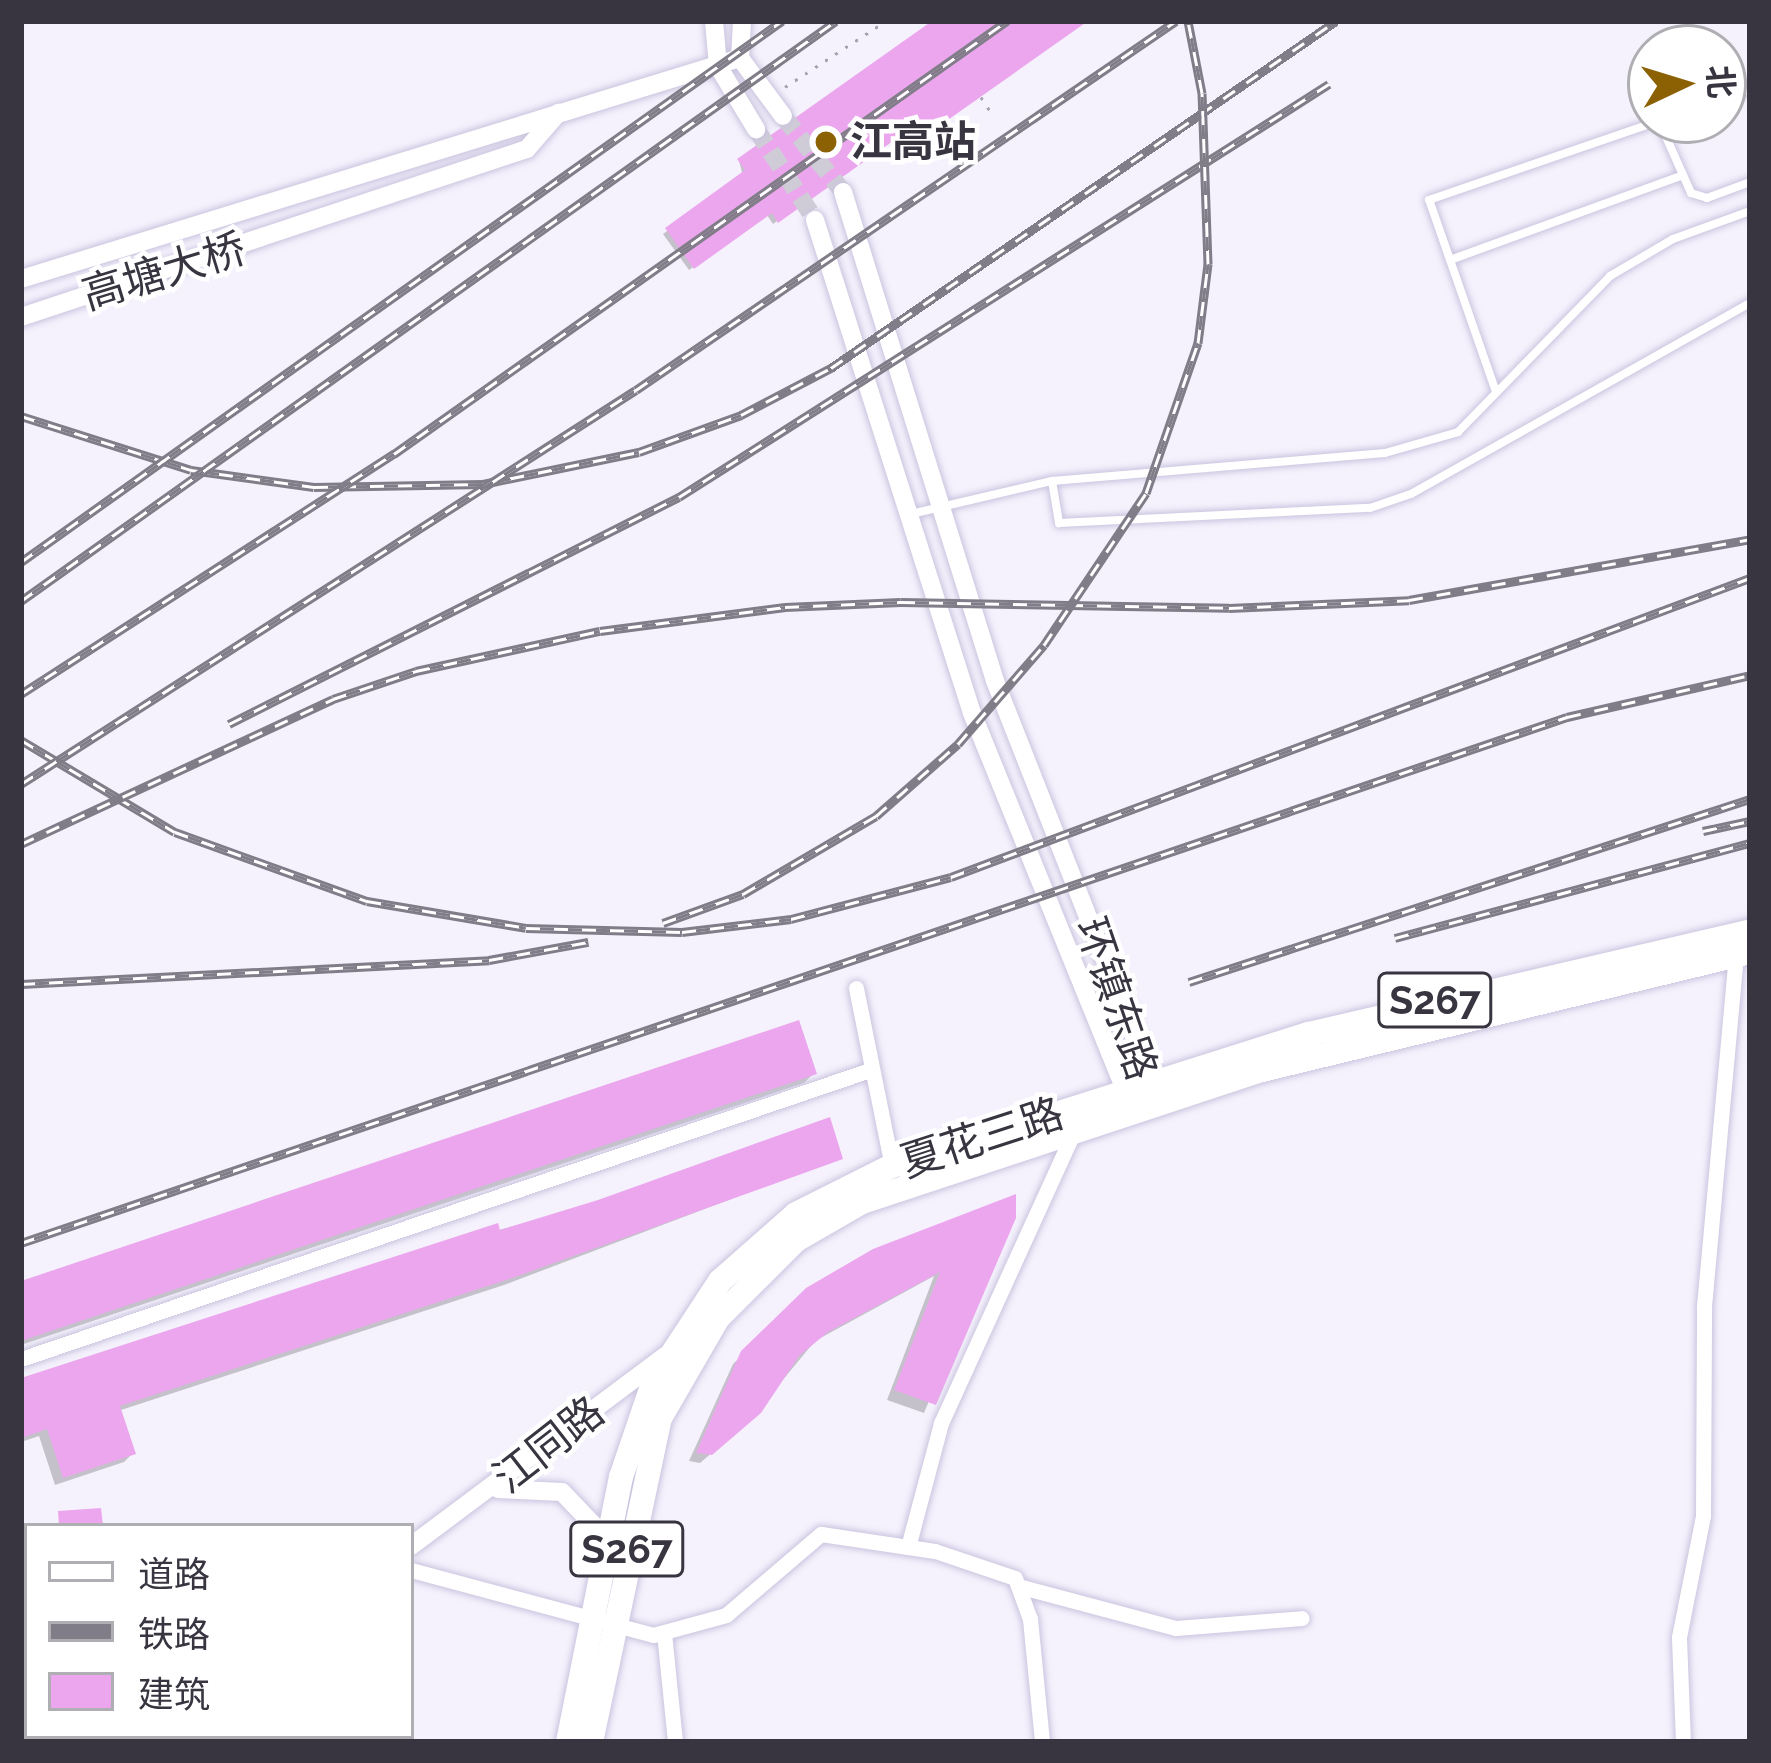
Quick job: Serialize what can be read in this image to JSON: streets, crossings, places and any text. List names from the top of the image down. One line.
{"streets":{"main road":["S267","夏花三路"],"street":["高塘大桥","环镇东路","江同路"]},"crossings":[["环镇东路","夏花三路"],["夏花三路","江同路"]],"places":["江高站"],"legend":["道路","铁路","建筑"],"north":"right"}
